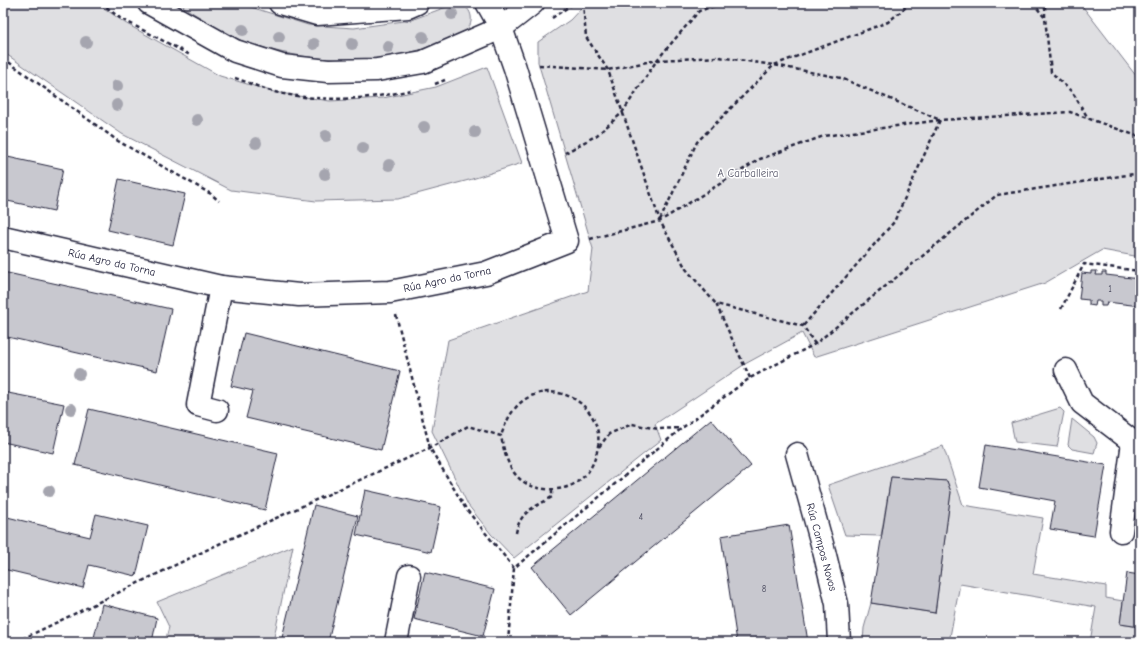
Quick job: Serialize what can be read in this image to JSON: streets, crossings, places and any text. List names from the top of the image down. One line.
{"streets":{"street":["Rúa Agro da Torna","Rúa Campos Novos"]},"parks":["A Carballeira"],"house_numbers":["1","4","8"]}
